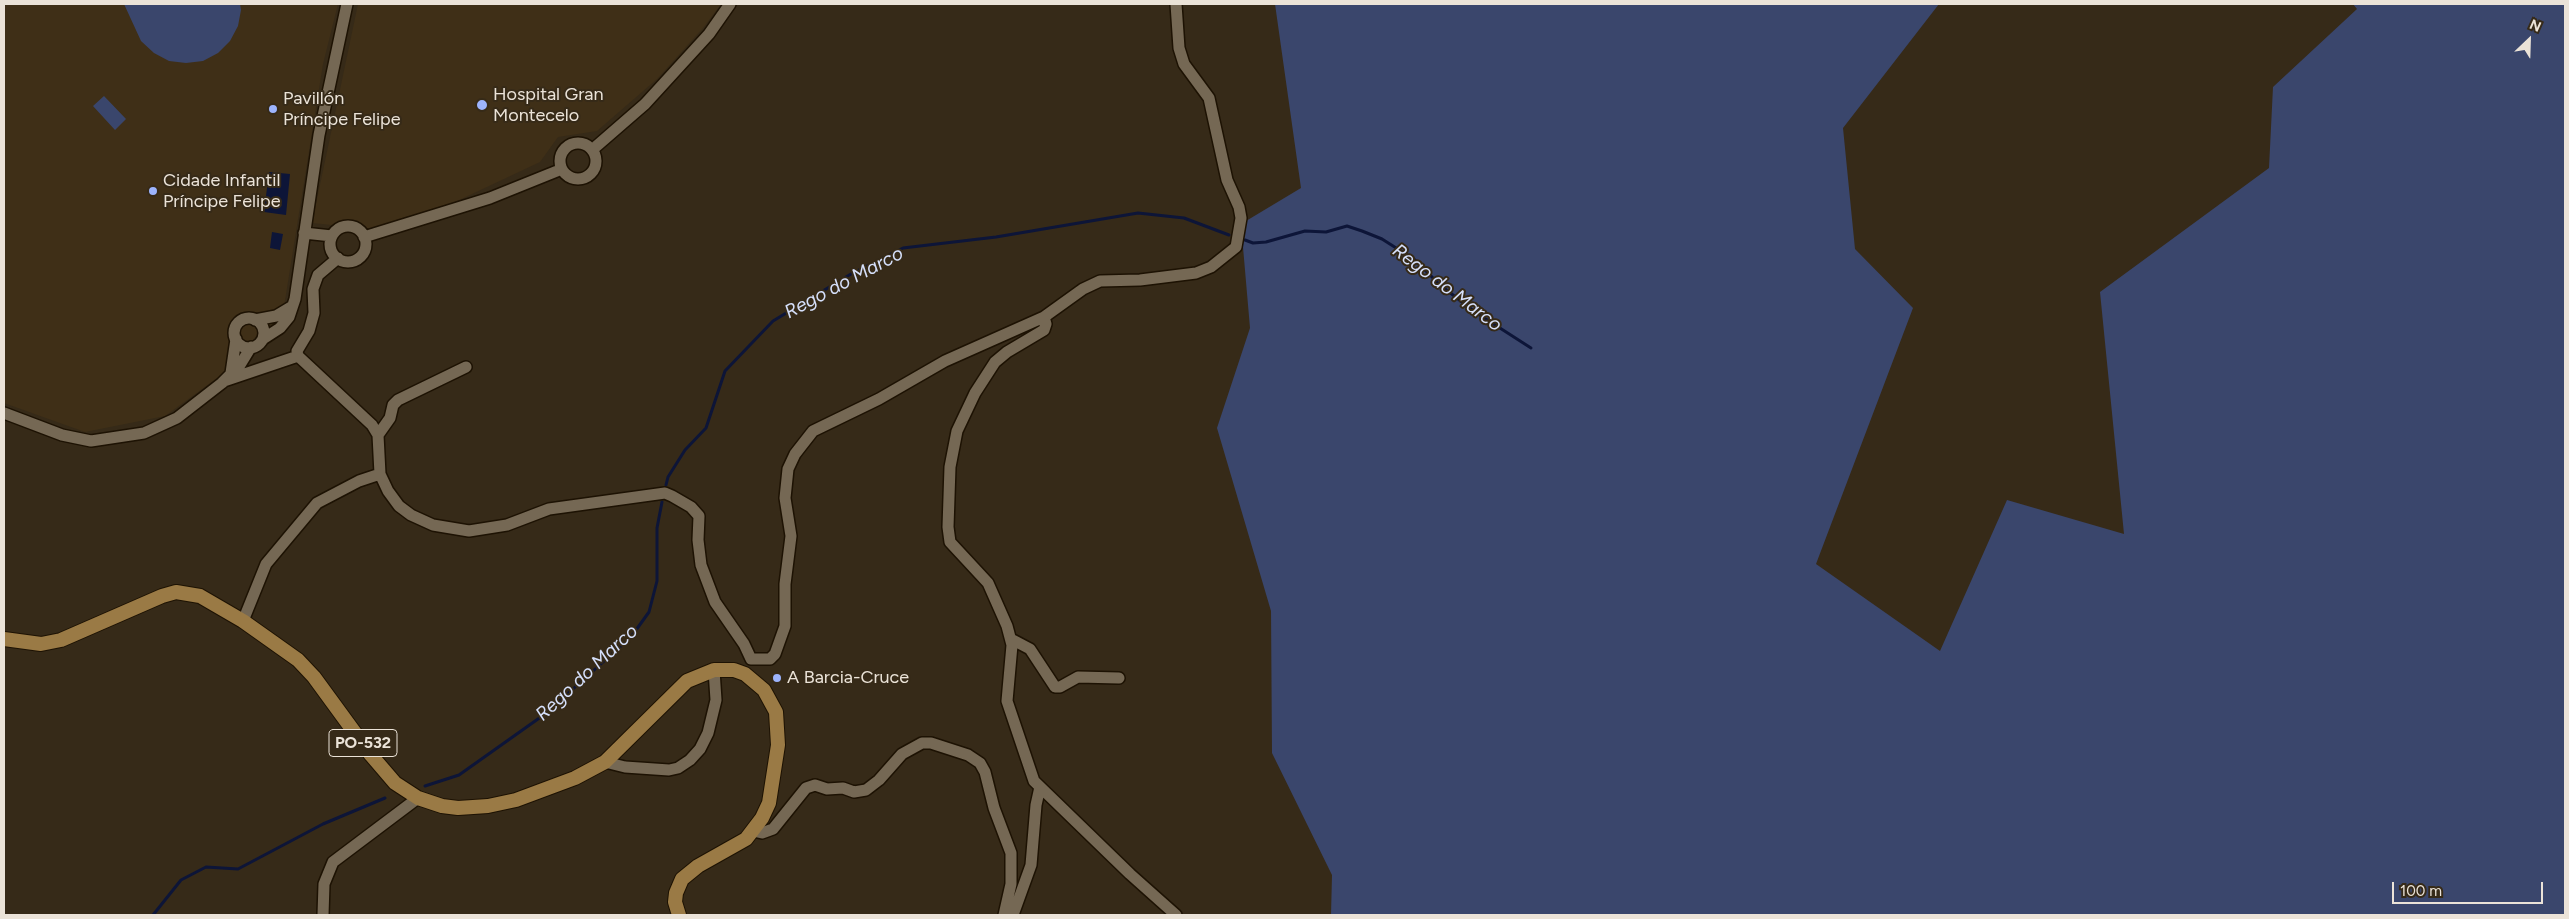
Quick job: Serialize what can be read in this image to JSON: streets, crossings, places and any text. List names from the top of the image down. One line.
{"streets":{"main road":["PO-532"]},"water":["Rego do Marco"],"places":["Hospital Gran Montecelo","Pavillón Príncipe Felipe","Cidade Infantil Príncipe Felipe","A Barcia-Cruce"],"scale_bar":"100 m","north":"top right"}
